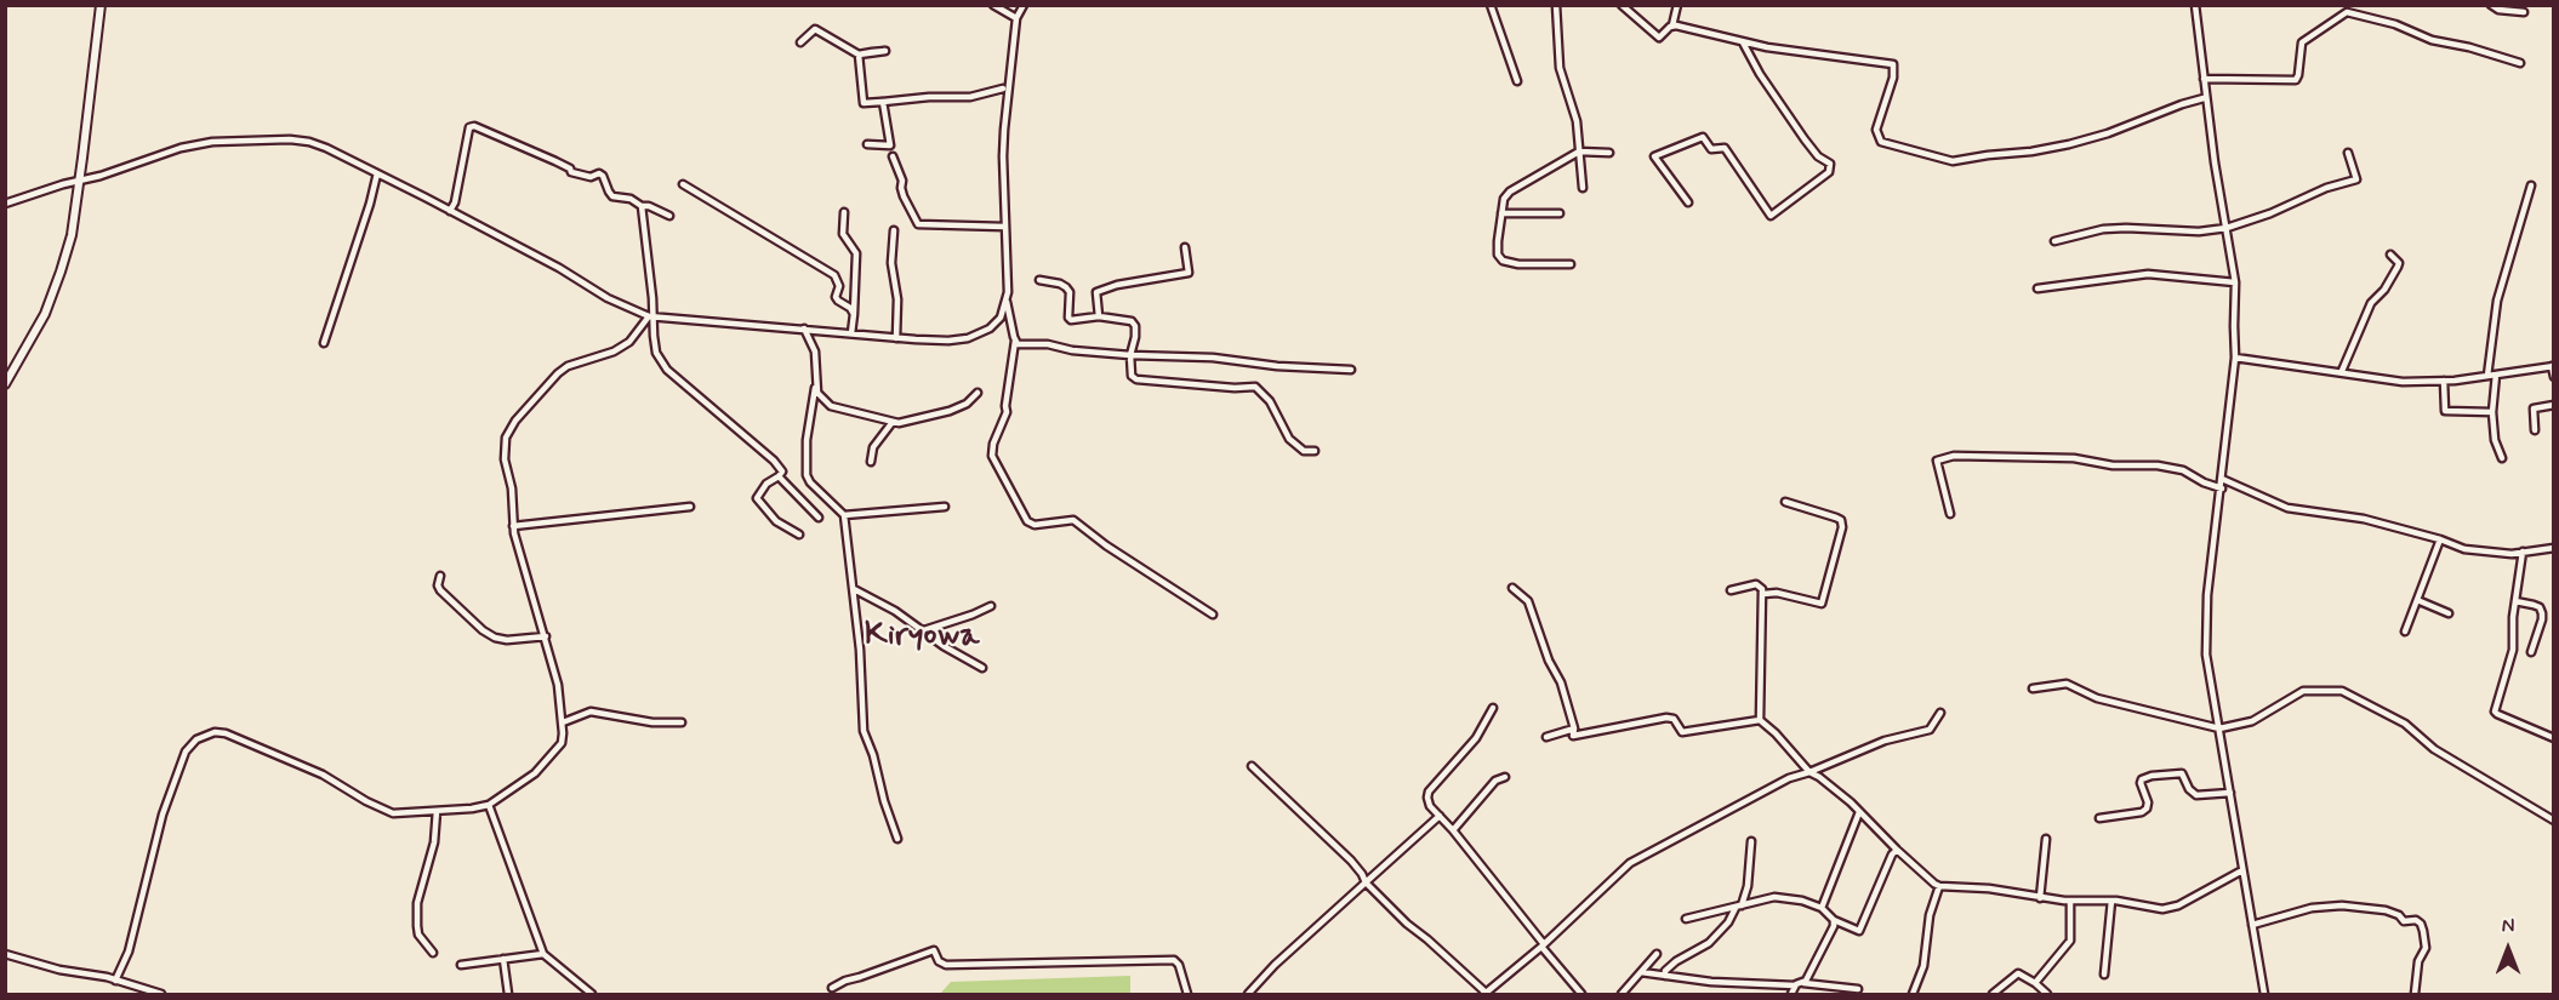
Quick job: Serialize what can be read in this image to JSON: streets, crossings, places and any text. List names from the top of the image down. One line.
{"districts":["Kiryowa"],"north":"top"}
